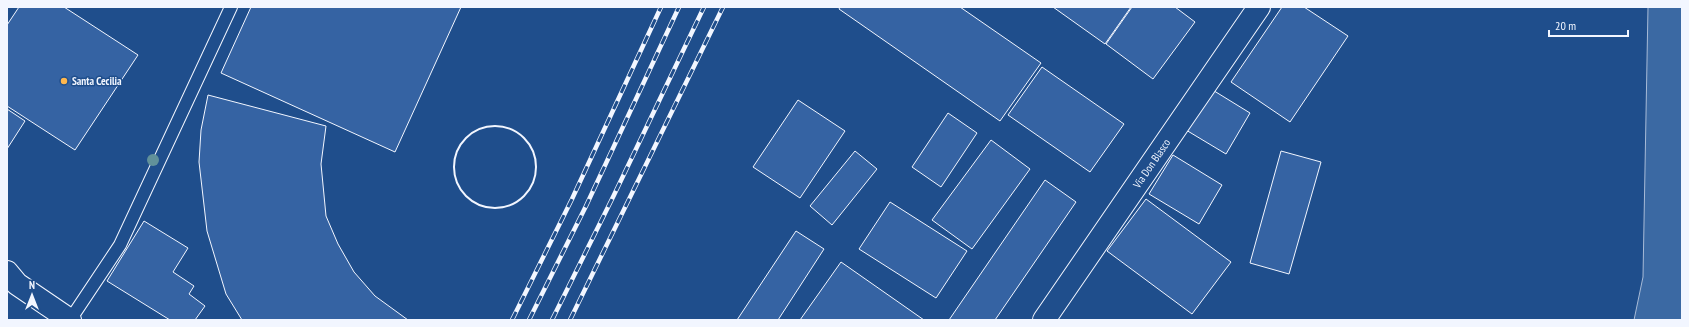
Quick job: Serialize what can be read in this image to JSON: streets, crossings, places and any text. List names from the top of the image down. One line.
{"streets":{"street":["Via Don Blasco"]},"places":["Santa Cecilia"],"scale_bar":"20 m","north":"top"}
